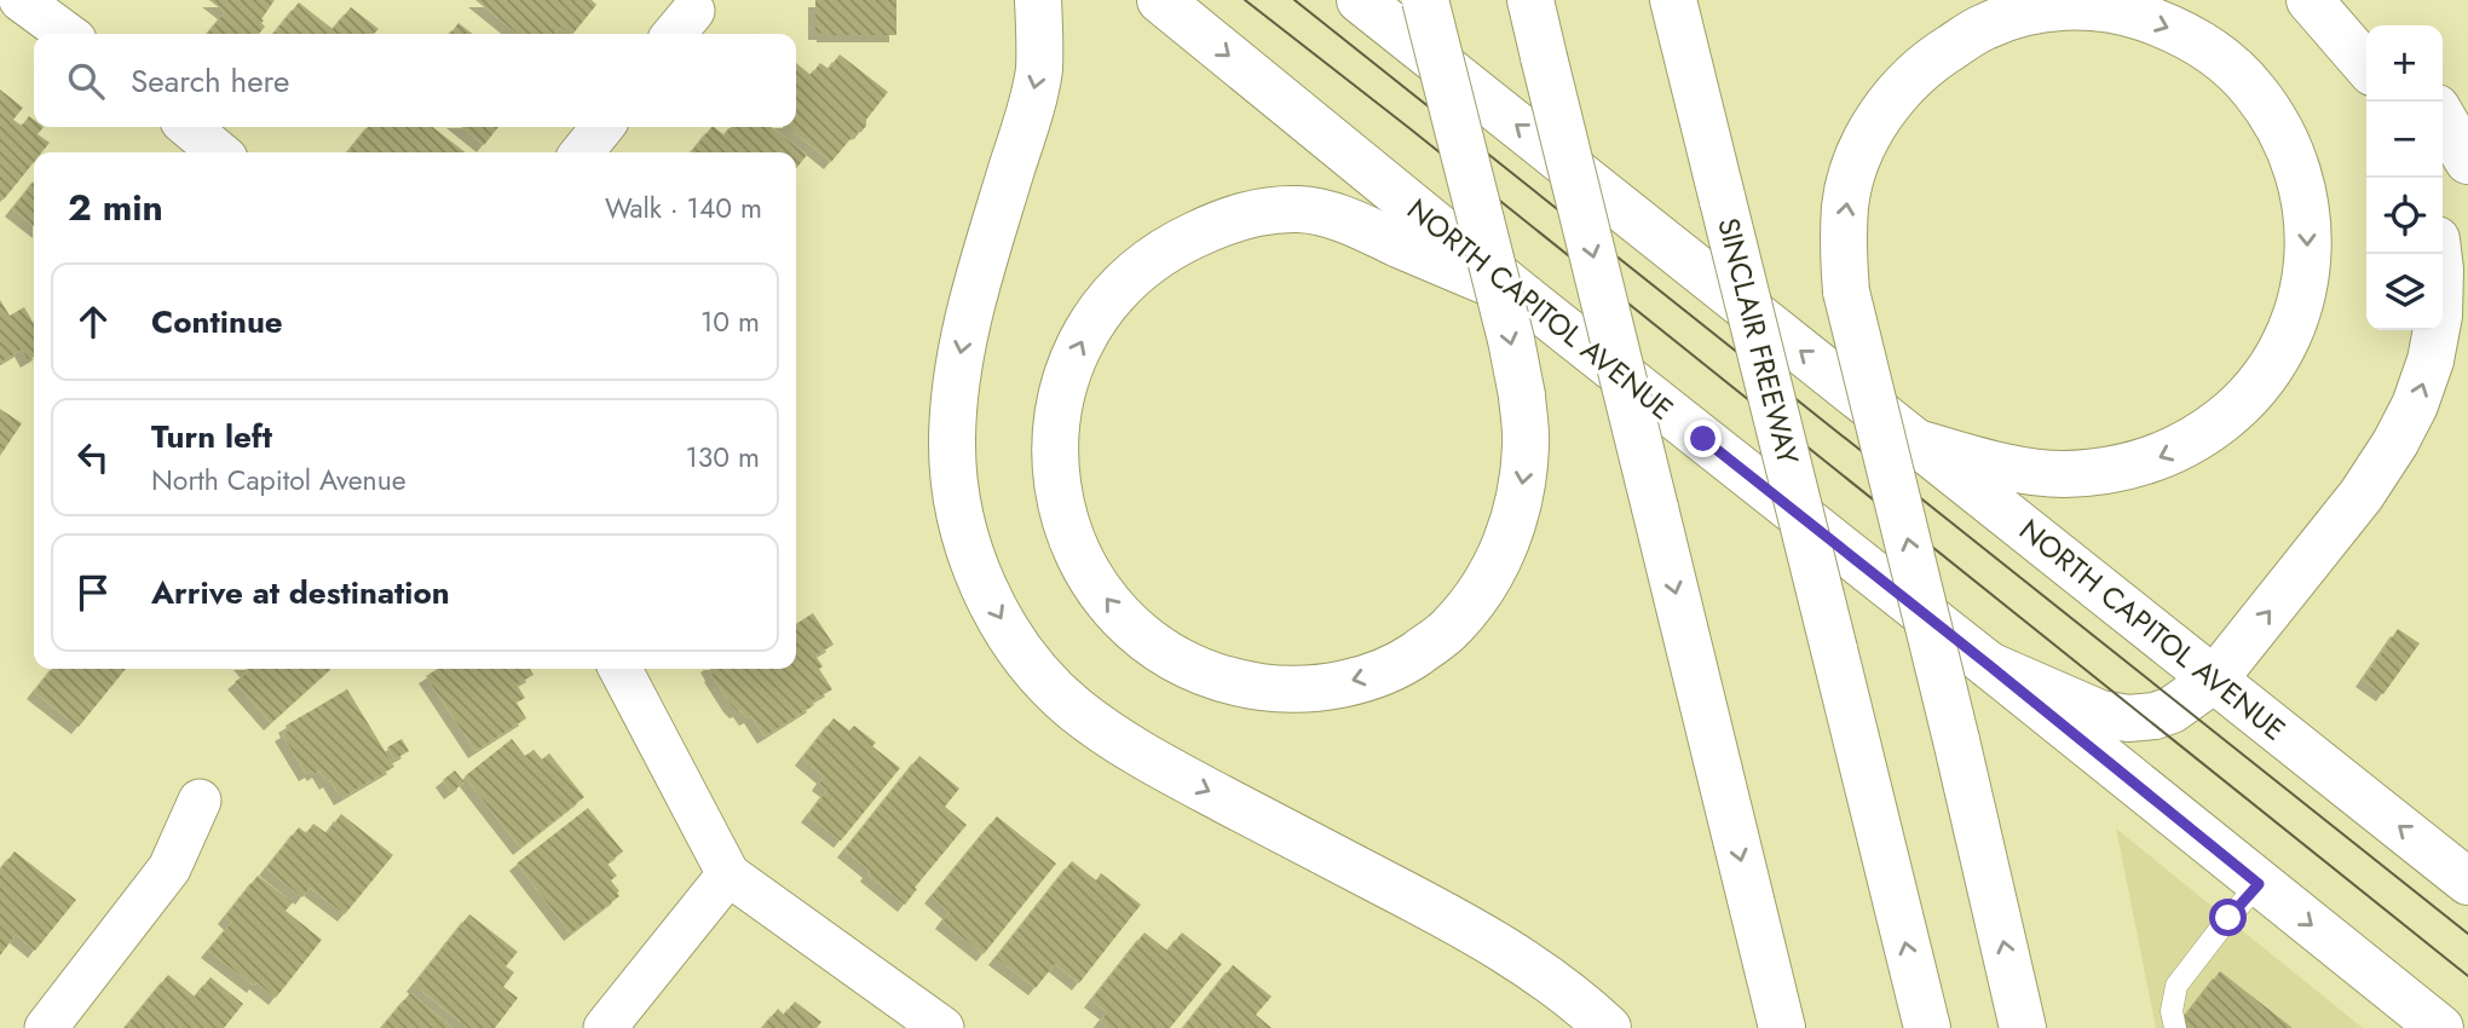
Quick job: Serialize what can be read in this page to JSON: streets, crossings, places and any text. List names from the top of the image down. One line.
{"streets":{"main road":["NORTH CAPITOL AVENUE","SINCLAIR FREEWAY"]},"page":{"map_buttons":["+","−"],"search":"Search here","heading":["2 min","Walk · 140 m"],"list":[["Continue","10 m"],["Turn left","North Capitol Avenue","130 m"],"Arrive at destination"]}}
